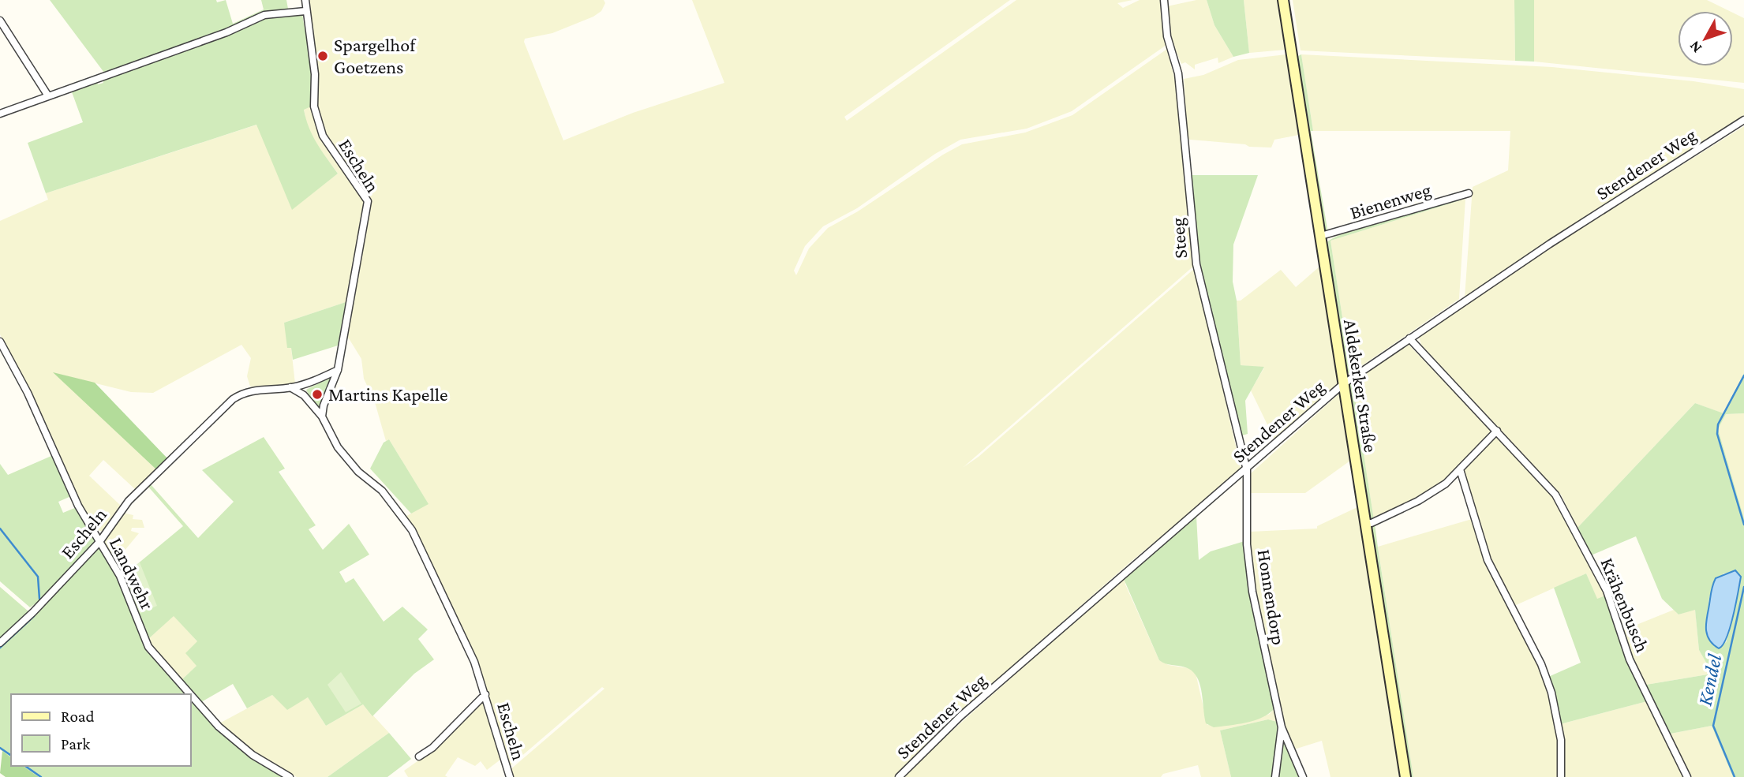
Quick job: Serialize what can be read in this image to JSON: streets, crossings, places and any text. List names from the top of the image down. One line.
{"streets":{"street":["Stendener Weg","Escheln","Bienenweg","Steeg","Aldekerker Straße","Landwehr","Honnendorp","Krähenbusch"]},"crossings":[["Stendener Weg","Steeg"],["Stendener Weg","Aldekerker Straße"],["Stendener Weg","Honnendorp"],["Stendener Weg","Krähenbusch"],["Escheln","Landwehr"],["Bienenweg","Aldekerker Straße"],["Steeg","Honnendorp"]],"water":["Kendel"],"places":["Spargelhof Goetzens","Martins Kapelle"],"legend":["Road","Park"],"north":"bottom left"}
